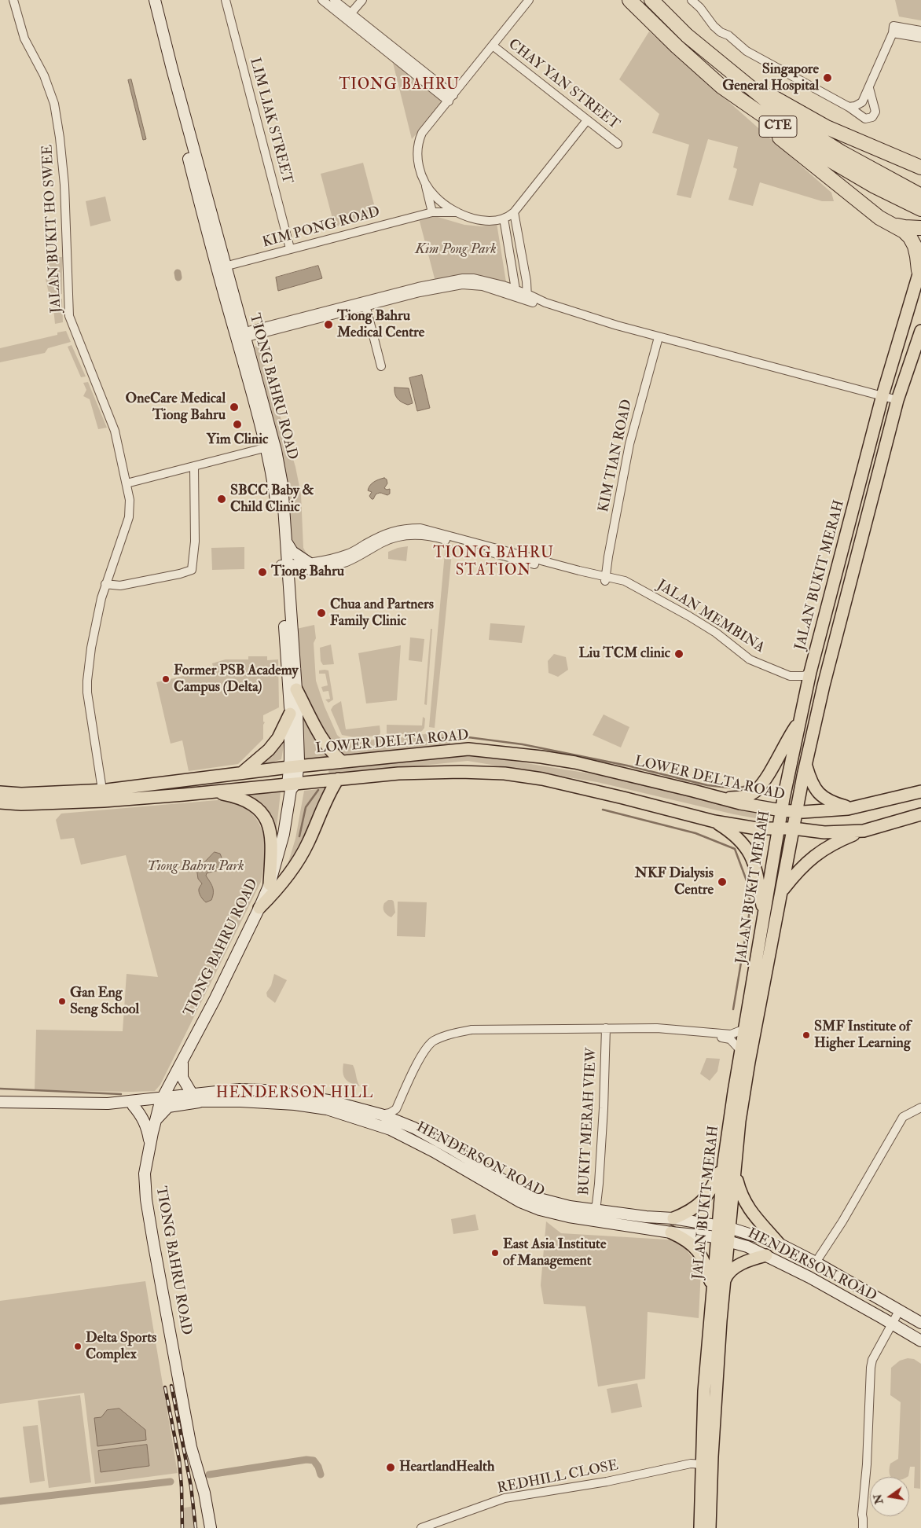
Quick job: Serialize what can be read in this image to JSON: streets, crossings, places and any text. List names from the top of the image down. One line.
{"streets":{"highway":["CTE"],"main road":["TIONG BAHRU ROAD","JALAN BUKIT MERAH","LOWER DELTA ROAD","HENDERSON ROAD"],"street":["CHAY YAN STREET","LIM LIAK STREET","KIM PONG ROAD","JALAN BUKIT HO SWEE","KIM TIAN ROAD","JALAN MEMBINA","BUKIT MERAH VIEW","REDHILL CLOSE"]},"crossings":[["LIM LIAK STREET","KIM PONG ROAD"],["KIM PONG ROAD","TIONG BAHRU ROAD"],["JALAN BUKIT HO SWEE","LOWER DELTA ROAD"],["TIONG BAHRU ROAD","JALAN MEMBINA"],["TIONG BAHRU ROAD","LOWER DELTA ROAD"],["TIONG BAHRU ROAD","HENDERSON ROAD"],["KIM TIAN ROAD","JALAN MEMBINA"],["JALAN BUKIT MERAH","JALAN MEMBINA"],["JALAN BUKIT MERAH","LOWER DELTA ROAD"],["JALAN BUKIT MERAH","BUKIT MERAH VIEW"],["JALAN BUKIT MERAH","HENDERSON ROAD"],["JALAN BUKIT MERAH","REDHILL CLOSE"],["BUKIT MERAH VIEW","HENDERSON ROAD"]],"districts":["TIONG BAHRU","TIONG BAHRU STATION","HENDERSON HILL"],"parks":["Kim Pong Park","Tiong Bahru Park"],"places":["Singapore General Hospital","Tiong Bahru Medical Centre","OneCare Medical Tiong Bahru","Yim Clinic","SBCC Baby & Child Clinic","Tiong Bahru","Chua and Partners Family Clinic","Liu TCM clinic","Former PSB Academy Campus (Delta)","NKF Dialysis Centre","Gan Eng Seng School","SMF Institute of Higher Learning","East Asia Institute of Management","Delta Sports Complex","HeartlandHealth"],"north":"left"}
